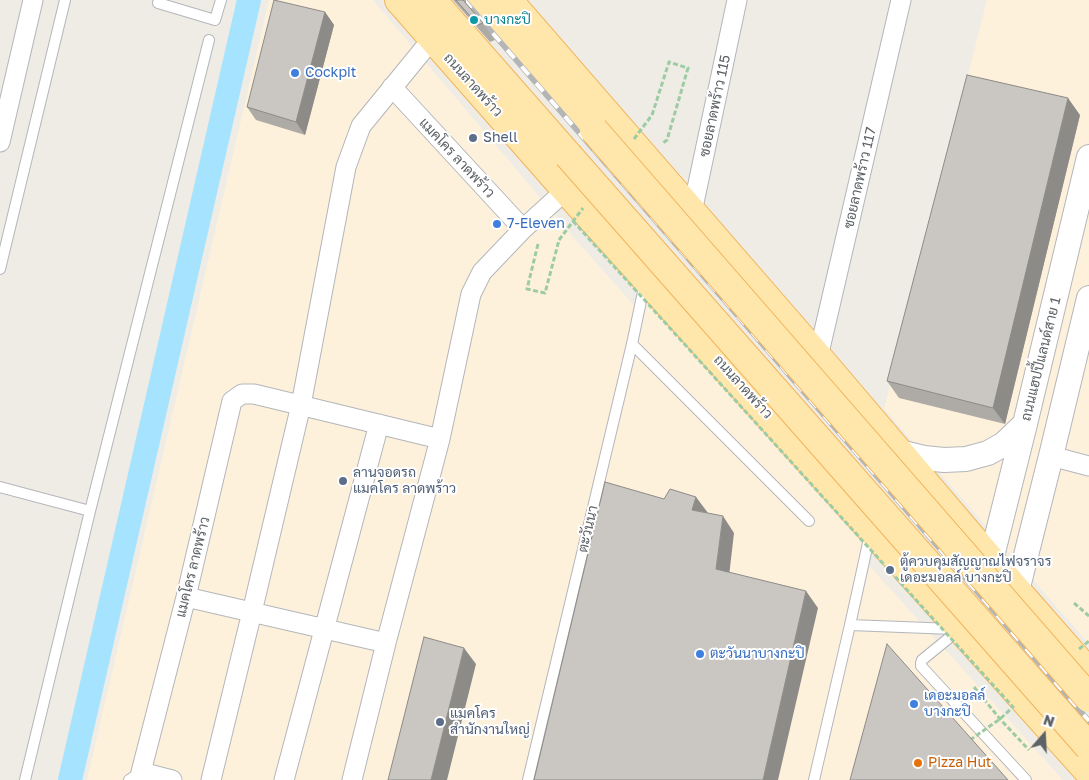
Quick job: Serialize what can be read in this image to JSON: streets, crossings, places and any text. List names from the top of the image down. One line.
{"streets":{"main road":["ถนนลาดพร้าว"],"street":["ซอยลาดพร้าว 115","แมคโคร ลาดพร้าว","ซอยลาดพร้าว 117","ถนนแฮปปี้แลนด์สาย 1"],"lane":["ตะวันนา"]},"crossings":[["ถนนลาดพร้าว","ตะวันนา"]],"places":["บางกะปิ","Cockpit","Shell","7-Eleven","ลานจอดรถ แมคโคร ลาดพร้าว","ตู้ควบคุมสัญญาณไฟจราจร เดอะมอลล์ บางกะปิ","ตะวันนาบางกะปิ","เดอะมอลล์ บางกะปิ","แมคโคร สำนักงานใหญ่","Pizza Hut"],"north":"top"}
